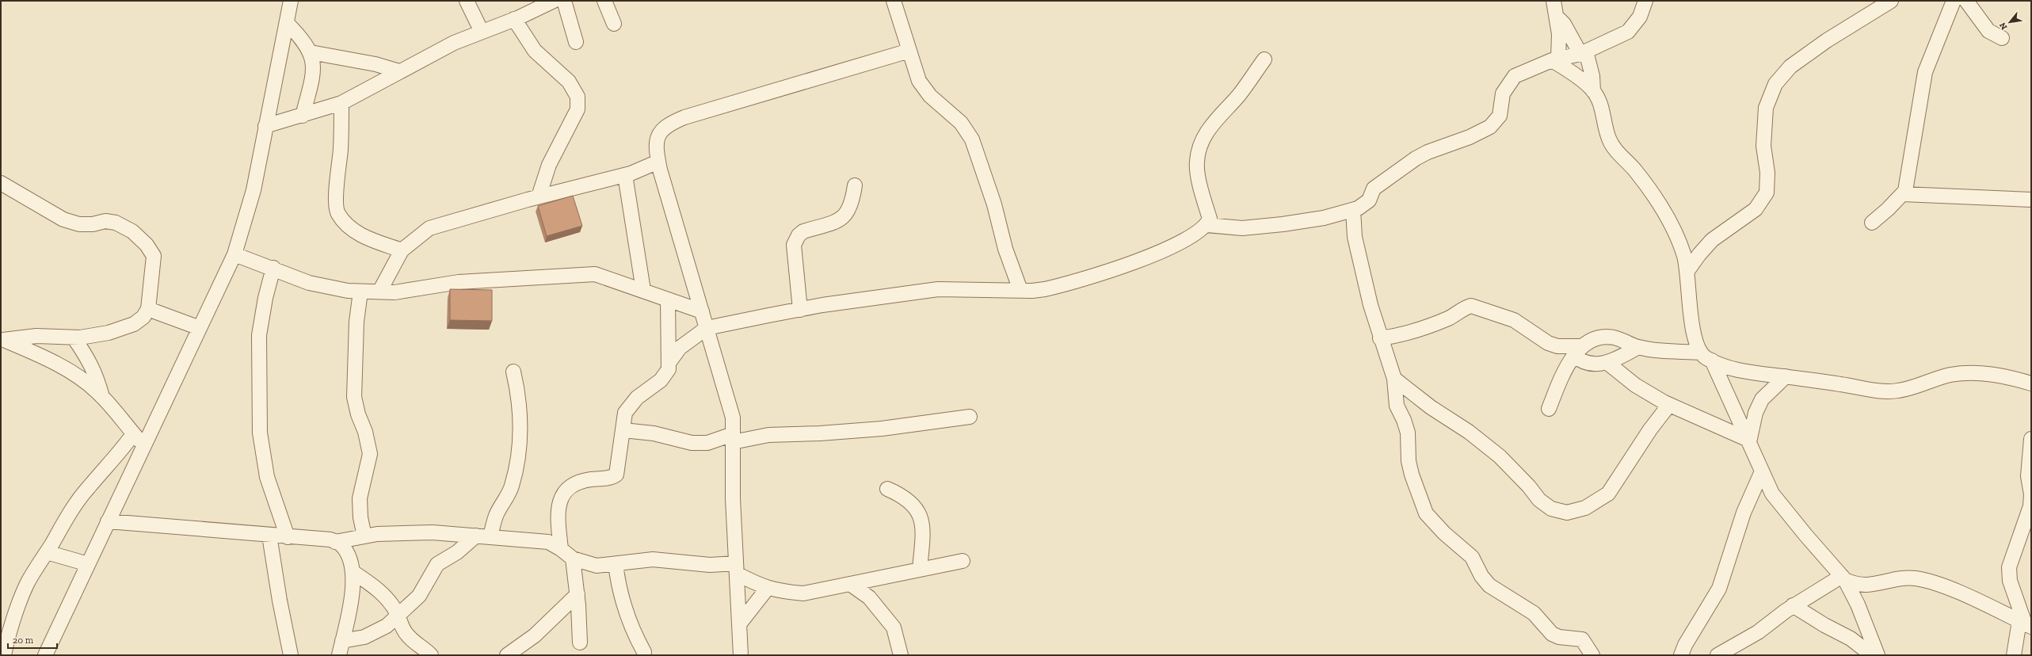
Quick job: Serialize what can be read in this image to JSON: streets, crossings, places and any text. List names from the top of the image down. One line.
{"scale_bar":"20 m","north":"bottom left"}
